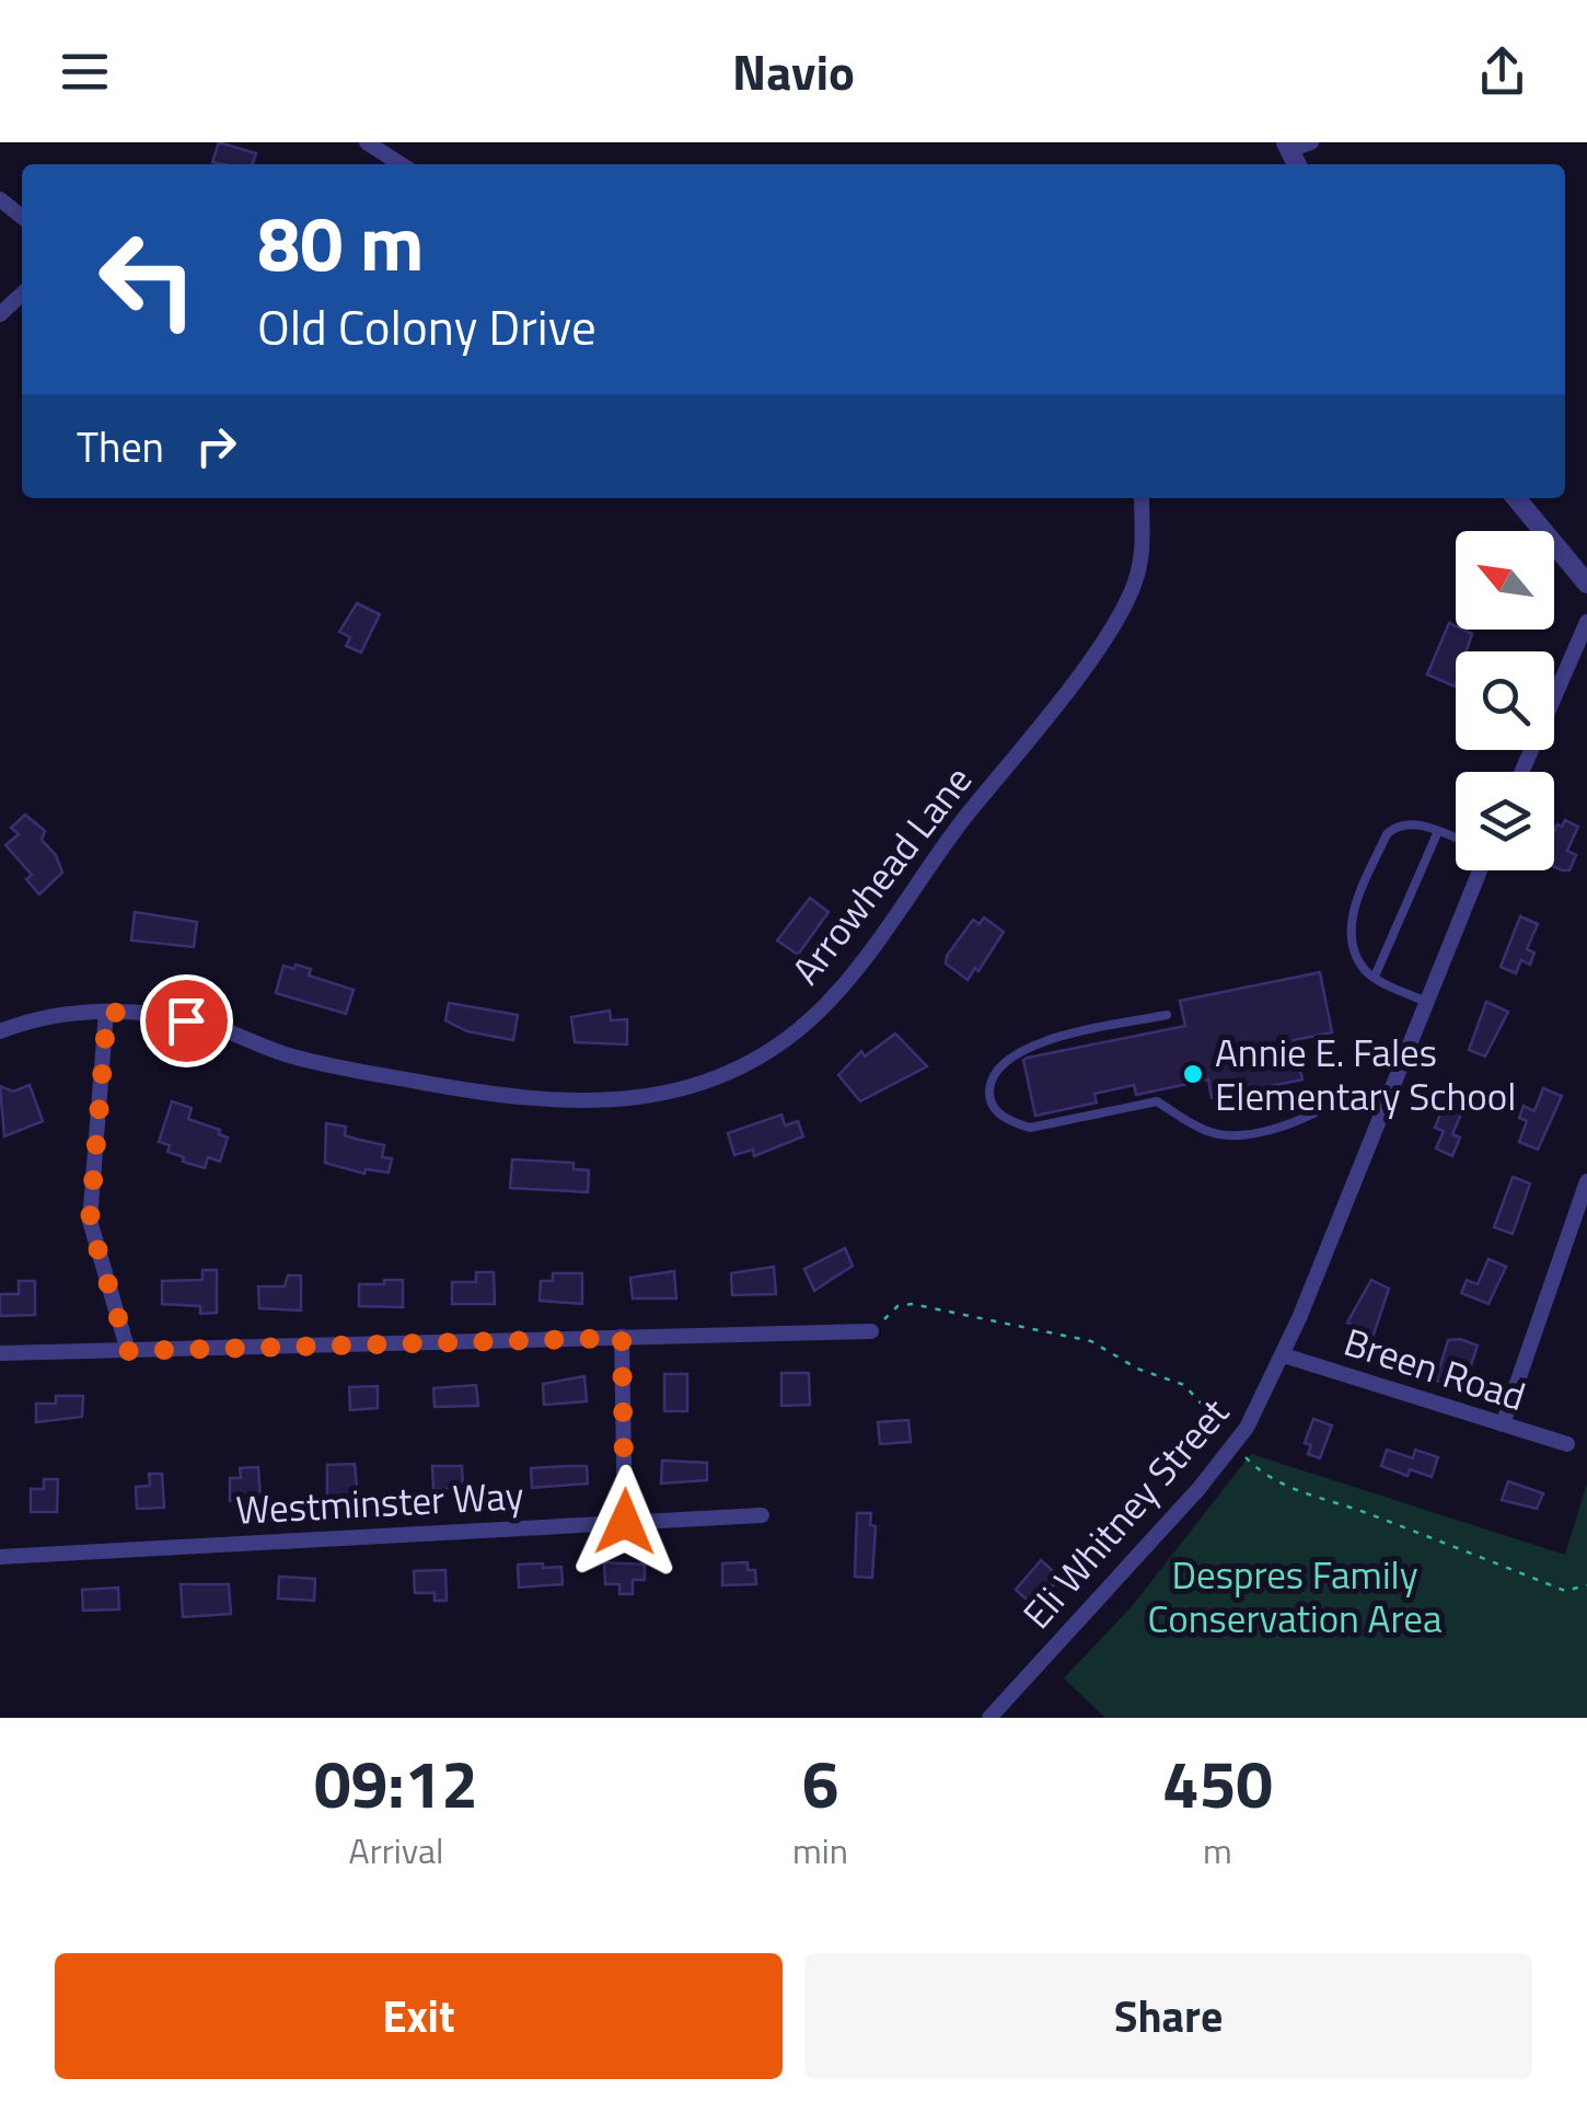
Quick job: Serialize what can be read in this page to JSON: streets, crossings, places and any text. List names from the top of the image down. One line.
{"streets":{"street":["Arrowhead Lane","Breen Road","Westminster Way","Eli Whitney Street"]},"crossings":[["Breen Road","Eli Whitney Street"]],"parks":["Despres Family Conservation Area"],"places":["Annie E. Fales Elementary School"],"north":"top left","page":{"header":"Navio","turn":["80 m","Old Colony Drive"],"then":"Then","eta":["09:12","Arrival","6","min","450","m"],"buttons":["Exit","Share"]}}
